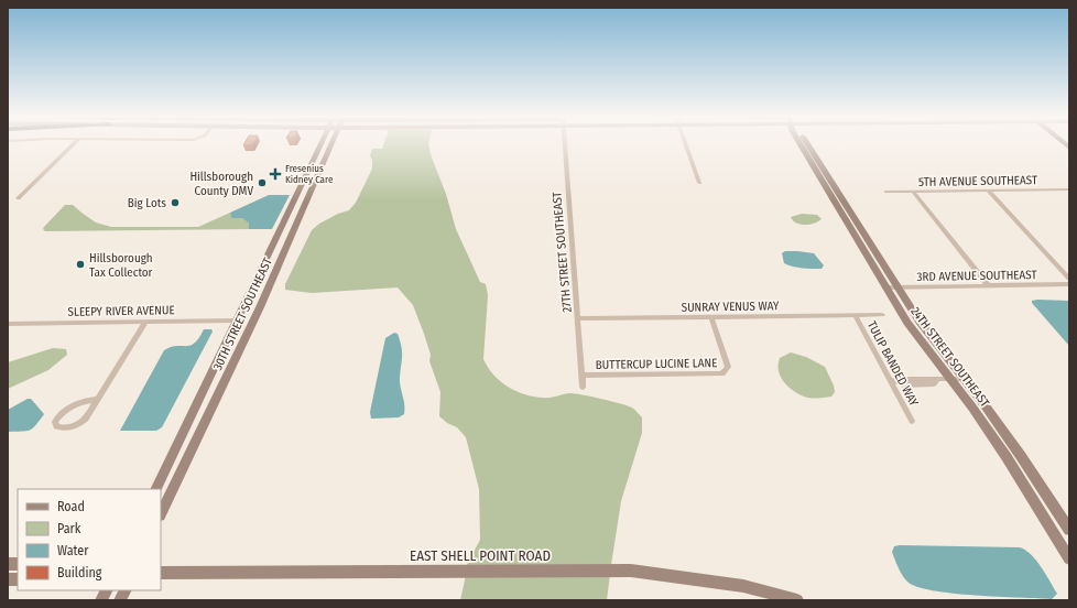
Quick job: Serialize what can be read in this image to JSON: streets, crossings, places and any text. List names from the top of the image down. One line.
{"streets":{"street":["5TH AVENUE SOUTHEAST","27TH STREET SOUTHEAST","3RD AVENUE SOUTHEAST","SUNRAY VENUS WAY","SLEEPY RIVER AVENUE","30TH STREET SOUTHEAST","24TH STREET SOUTHEAST","BUTTERCUP LUCINE LANE","TULIP BANDED WAY","EAST SHELL POINT ROAD"]},"crossings":[["27TH STREET SOUTHEAST","SUNRAY VENUS WAY"],["27TH STREET SOUTHEAST","BUTTERCUP LUCINE LANE"],["3RD AVENUE SOUTHEAST","24TH STREET SOUTHEAST"],["SUNRAY VENUS WAY","BUTTERCUP LUCINE LANE"],["SUNRAY VENUS WAY","TULIP BANDED WAY"],["SLEEPY RIVER AVENUE","30TH STREET SOUTHEAST"]],"places":{"health":["Fresenius Kidney Care"],"other":["Hillsborough County DMV","Big Lots","Hillsborough Tax Collector"]},"legend":["Road","Park","Water","Building"]}
